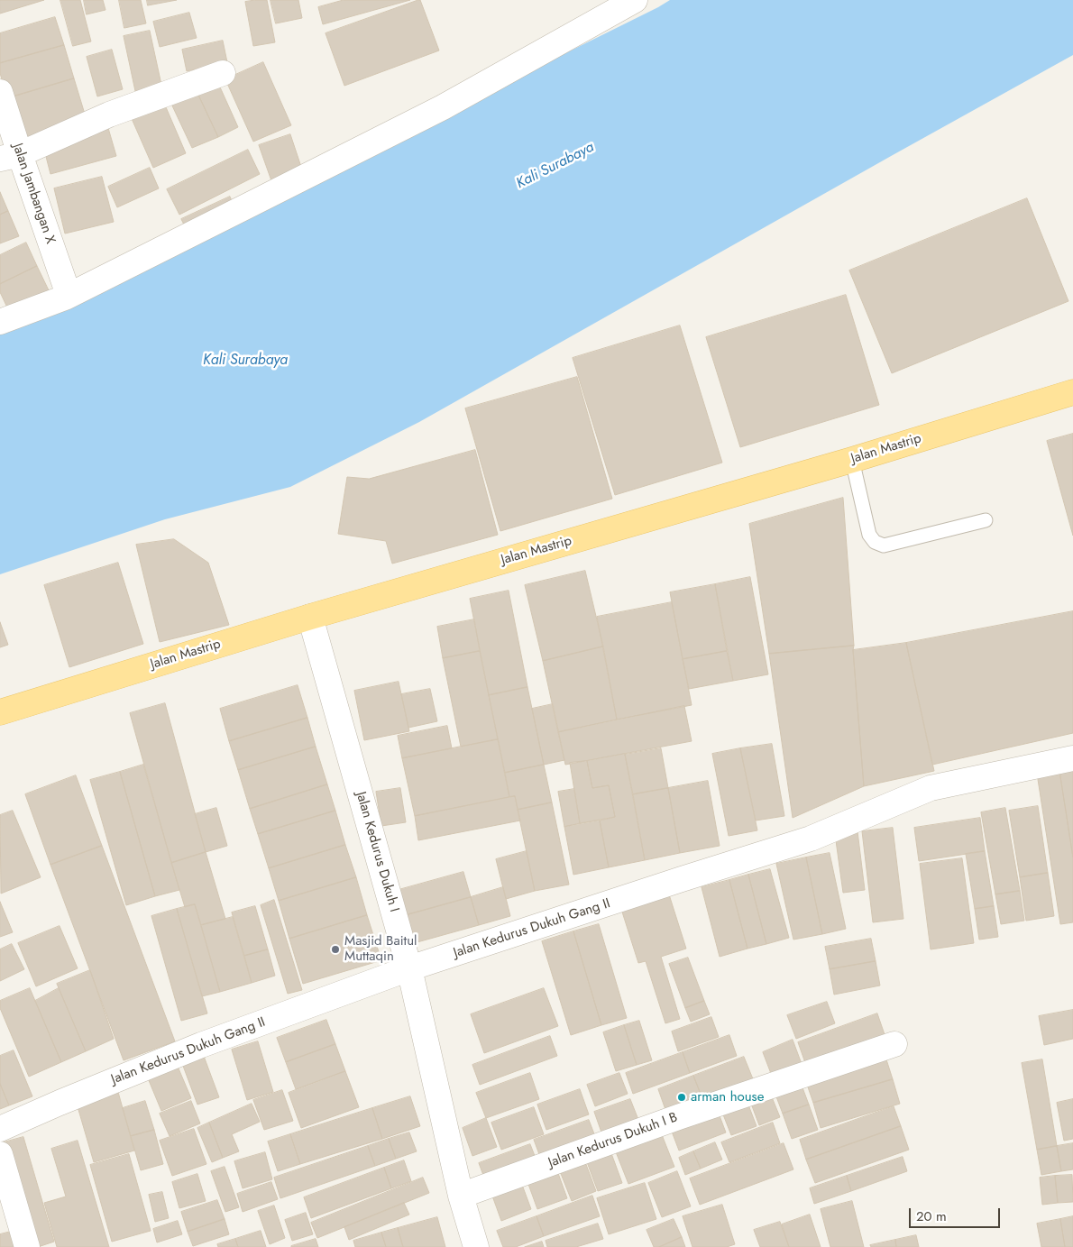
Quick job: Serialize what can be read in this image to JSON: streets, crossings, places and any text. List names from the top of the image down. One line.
{"streets":{"main road":["Jalan Mastrip"],"street":["Jalan Jambangan X","Jalan Kedurus Dukuh I","Jalan Kedurus Dukuh Gang II","Jalan Kedurus Dukuh I B"]},"crossings":[["Jalan Mastrip","Jalan Kedurus Dukuh I"],["Jalan Kedurus Dukuh I","Jalan Kedurus Dukuh Gang II"],["Jalan Kedurus Dukuh I","Jalan Kedurus Dukuh I B"]],"water":["Kali Surabaya"],"places":["Masjid Baitul Muttaqin","arman house"],"scale_bar":"20 m"}
